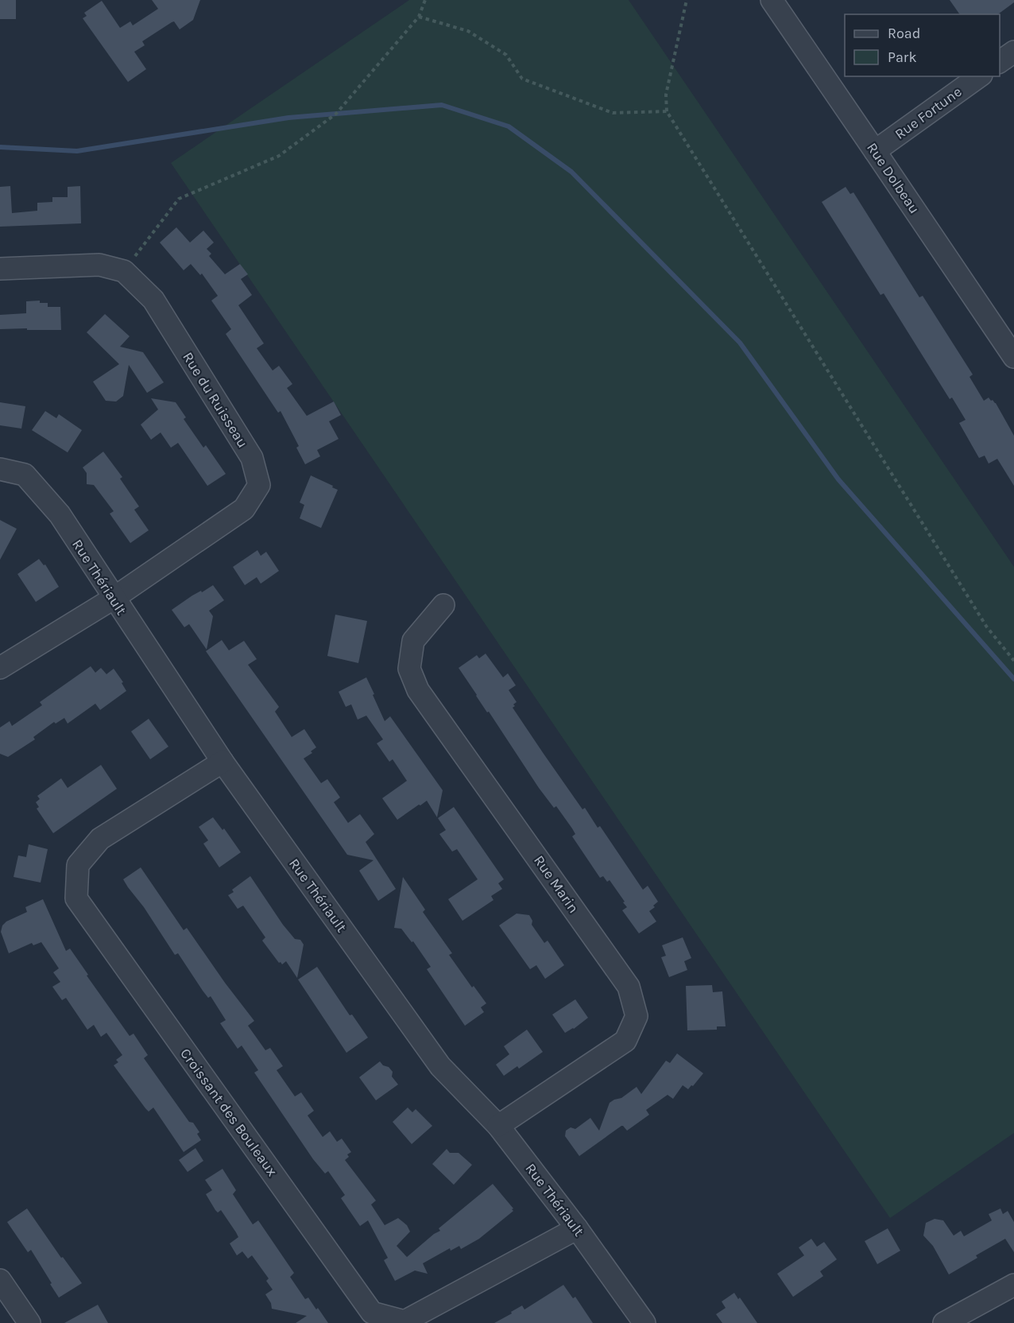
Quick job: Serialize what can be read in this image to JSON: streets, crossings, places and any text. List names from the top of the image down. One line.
{"streets":{"street":["Rue Fortune","Rue Dolbeau","Rue du Ruisseau","Rue Thériault","Rue Marin","Croissant des Bouleaux"]},"crossings":[["Rue Fortune","Rue Dolbeau"],["Rue du Ruisseau","Rue Thériault"],["Rue Thériault","Rue Marin"],["Rue Thériault","Croissant des Bouleaux"]],"legend":["Road","Park"]}
